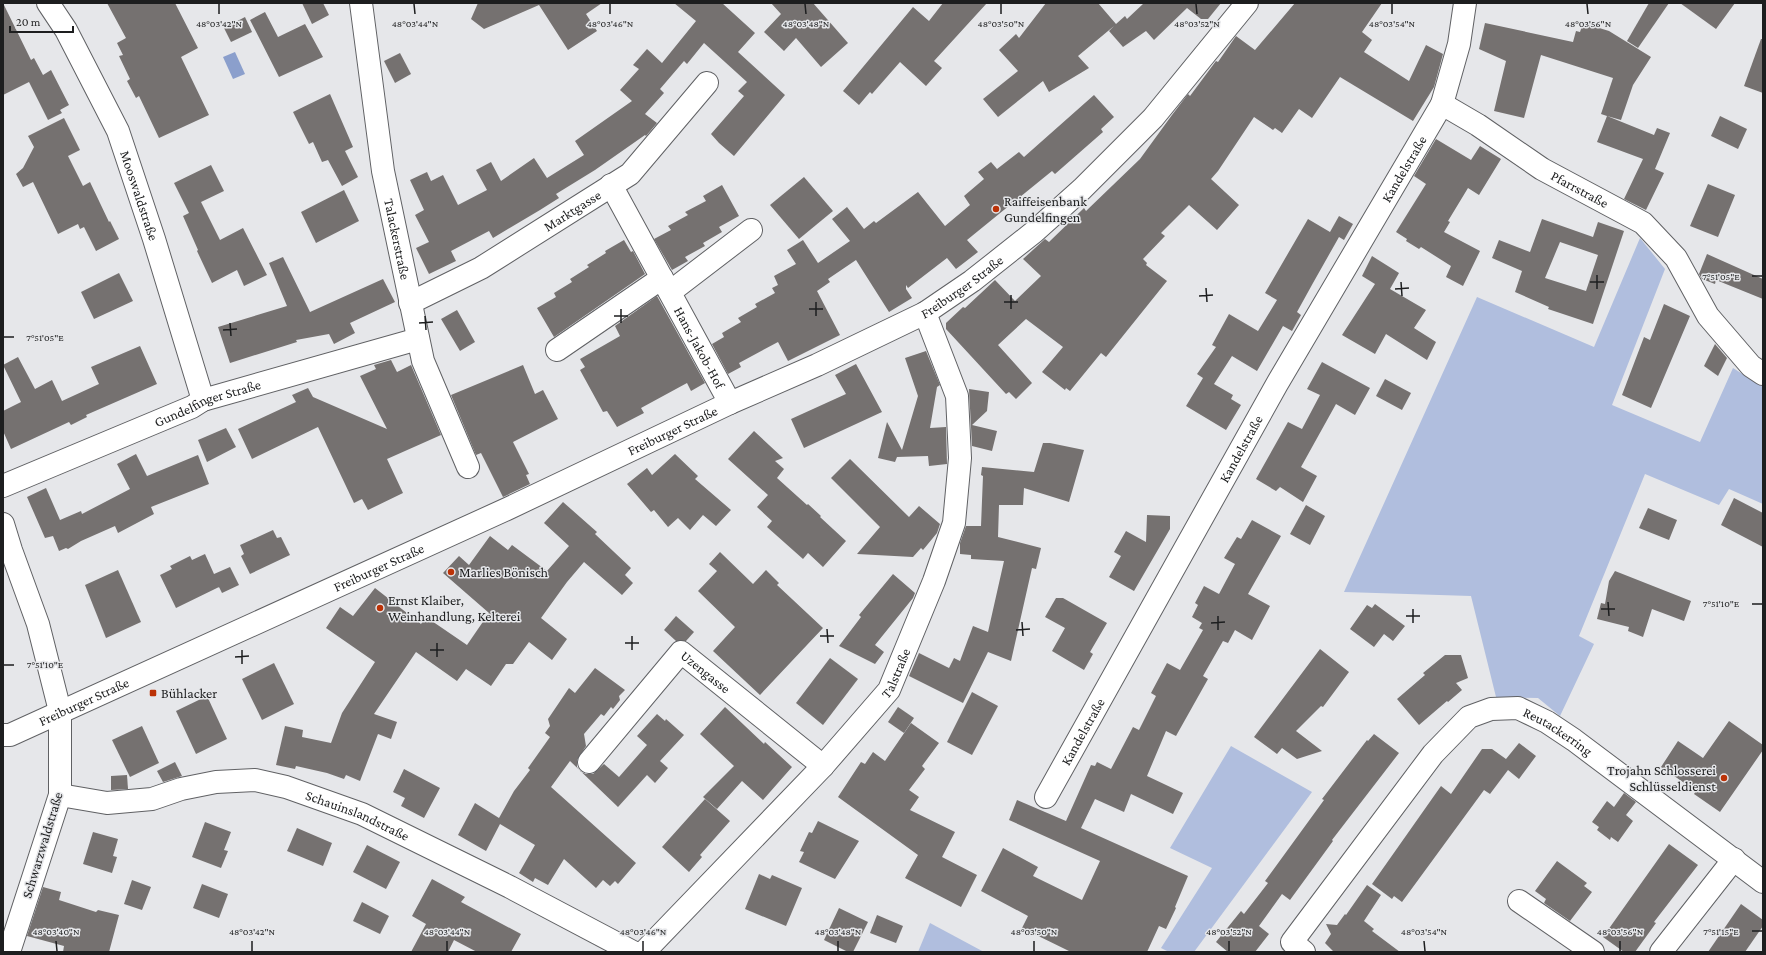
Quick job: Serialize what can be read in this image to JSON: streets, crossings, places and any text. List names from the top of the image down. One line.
{"streets":{"street":["Kandelstraße","Pfarrstraße","Mooswaldstraße","Marktgasse","Talackerstraße","Freiburger Straße","Hans-Jakob-Hof","Gundelfinger Straße","Talstraße","Uzengasse","Reutackerring","Schauinslandstraße","Schwarzwaldstraße"]},"crossings":[["Kandelstraße","Pfarrstraße"],["Mooswaldstraße","Gundelfinger Straße"],["Marktgasse","Talackerstraße"],["Marktgasse","Hans-Jakob-Hof"],["Talackerstraße","Gundelfinger Straße"],["Freiburger Straße","Hans-Jakob-Hof"],["Freiburger Straße","Talstraße"],["Freiburger Straße","Schwarzwaldstraße"],["Talstraße","Uzengasse"],["Schauinslandstraße","Schwarzwaldstraße"]],"places":{"other":["Raiffeisenbank Gundelfingen","Marlies Bönisch","Ernst Klaiber, Weinhandlung, Kelterei","Trojahn Schlosserei Schlüsseldienst"],"transit":["Bühlacker"]},"scale_bar":"20 m","coordinates":["48°03'42\"N","48°03'44\"N","48°03'46\"N","48°03'48\"N","48°03'50\"N","48°03'52\"N","48°03'54\"N","48°03'56\"N","7°51'05\"E","7°51'10\"E","48°03'40\"N","7°51'15\"E"]}
